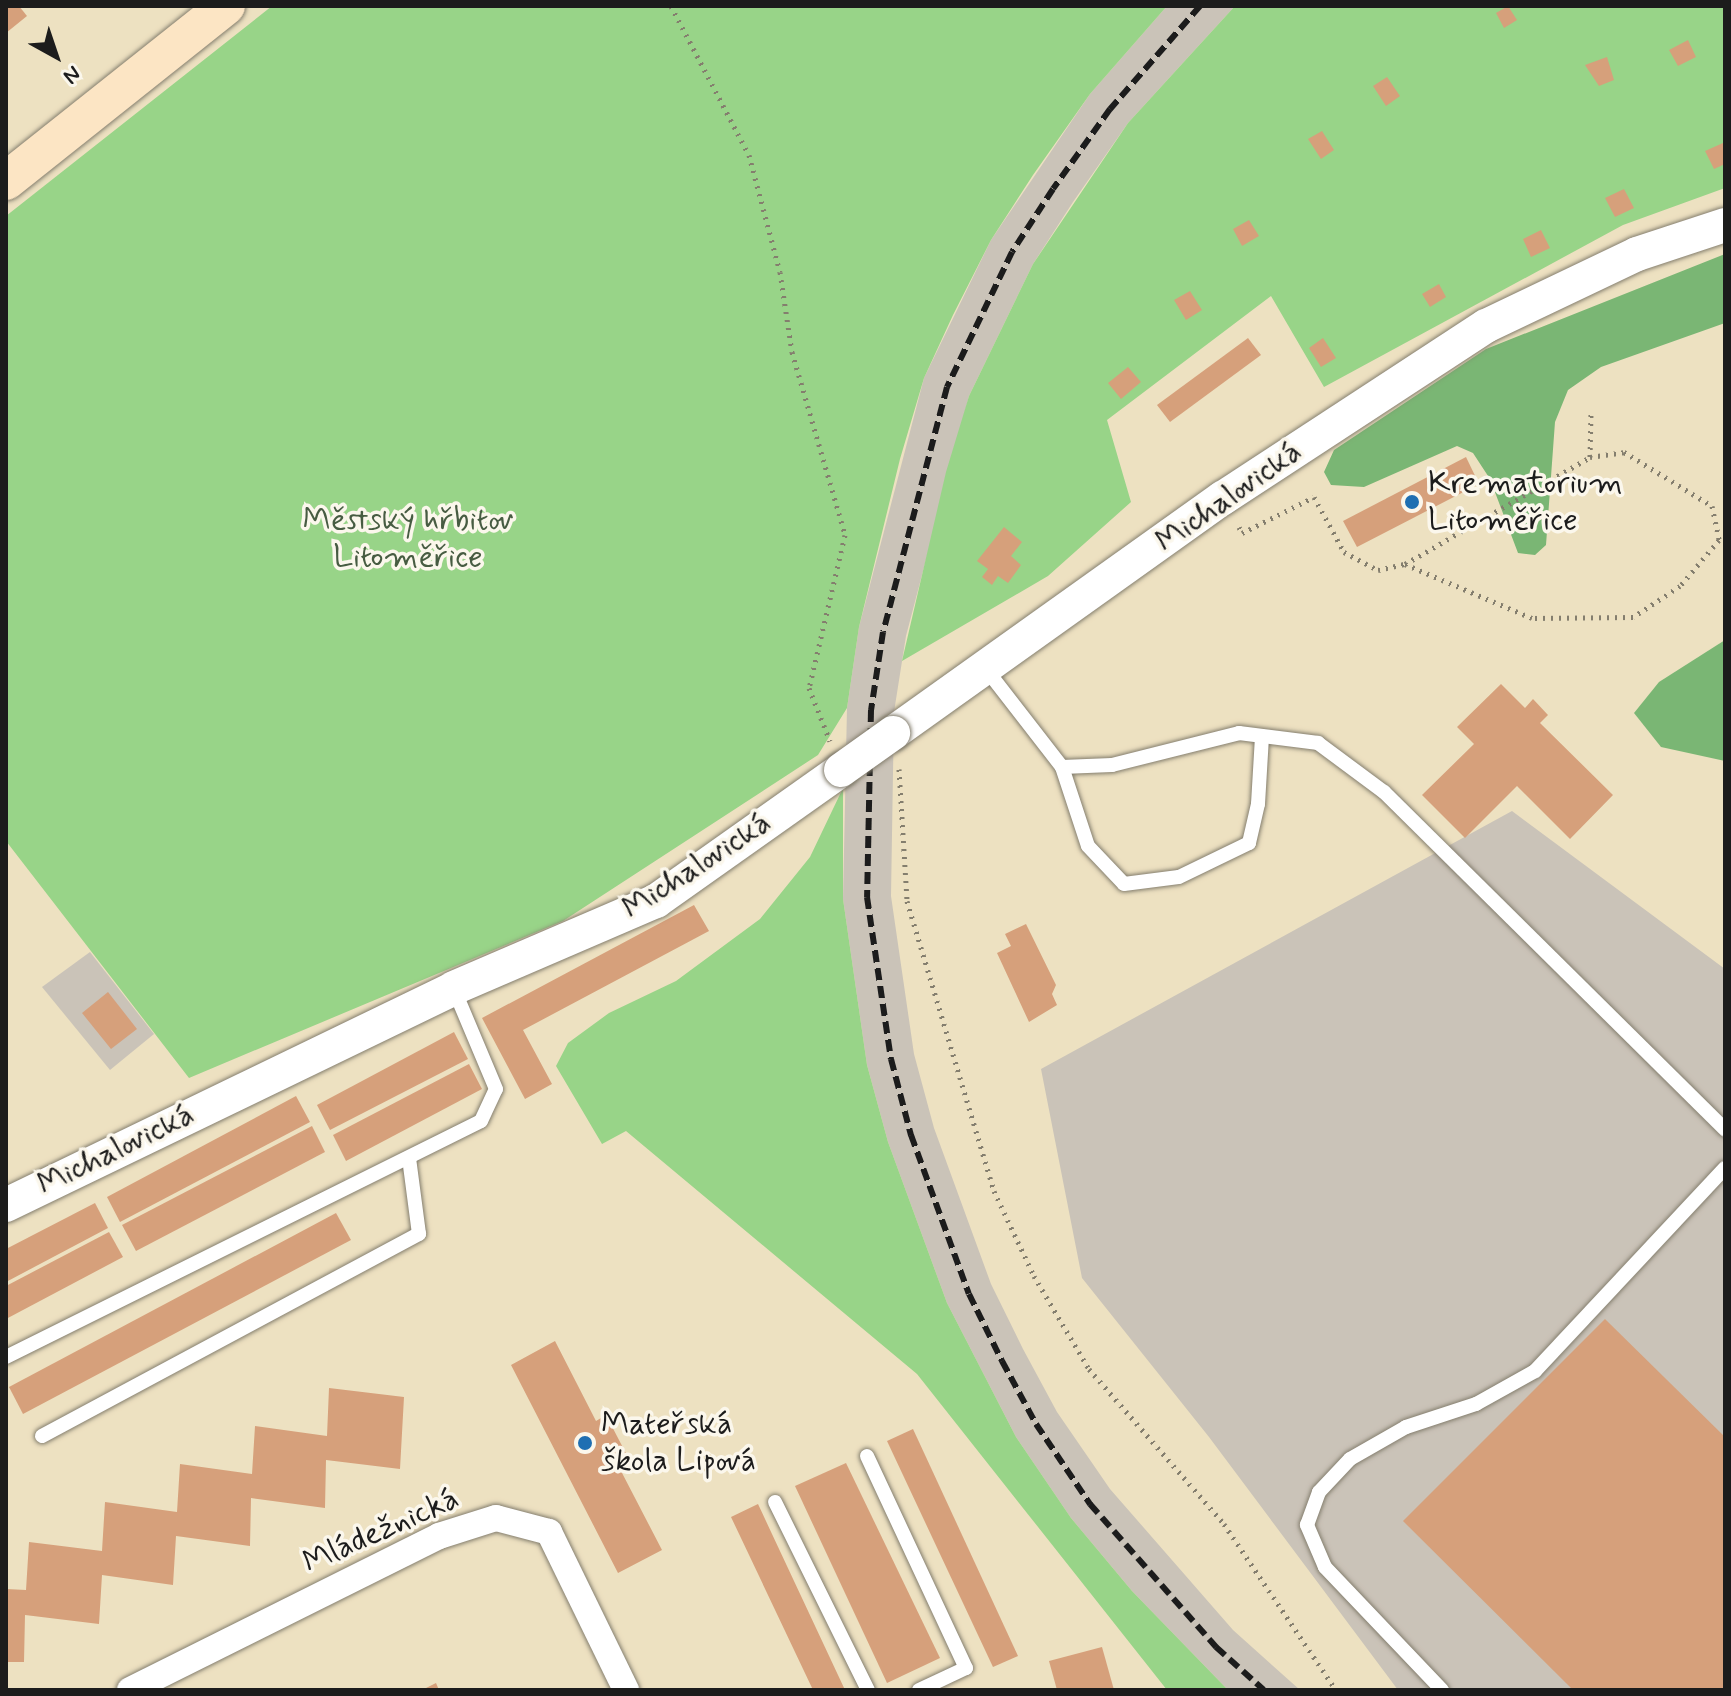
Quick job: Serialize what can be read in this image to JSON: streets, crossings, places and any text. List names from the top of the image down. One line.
{"streets":{"street":["Michalovická","Mládežnická"]},"parks":["Městský hřbitov Litoměřice"],"places":["Krematorium Litoměřice","Mateřská škola Lipová"],"north":"bottom right"}
